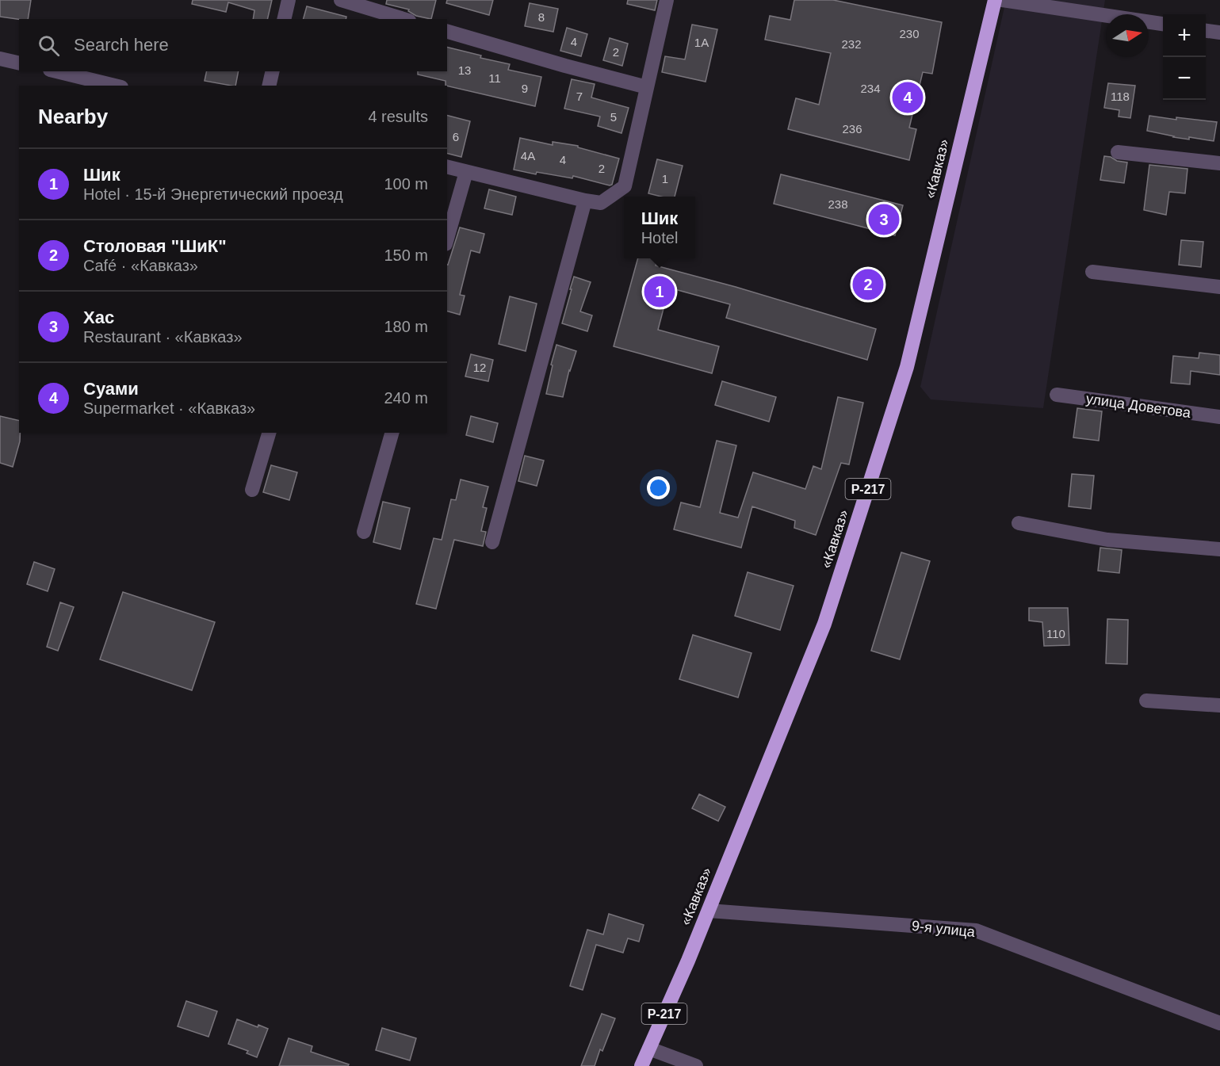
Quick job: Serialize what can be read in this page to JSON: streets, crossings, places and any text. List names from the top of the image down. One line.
{"streets":{"highway":["«Кавказ»","Р-217"],"street":["улица Доветова","9-я улица"]},"crossings":[["«Кавказ»","9-я улица"]],"house_numbers":["8","230","4","1А","232","2","13","11","9","234","7","118","5","236","6","4А","4","2","1","238","12","110"],"north":"right","page":{"map_buttons":["+","−"],"search":"Search here","pins":["4","3","2","1"],"heading":["Nearby","4 results"],"list":[{"mark":"1","name":"Шик","note":"Hotel · 15-й Энергетический проезд","value":"100 m"},{"mark":"2","name":"Столовая \"ШиК\"","note":"Café · «Кавказ»","value":"150 m"},{"mark":"3","name":"Хас","note":"Restaurant · «Кавказ»","value":"180 m"},{"mark":"4","name":"Суами","note":"Supermarket · «Кавказ»","value":"240 m"}],"popup":["Шик","Hotel"]}}
